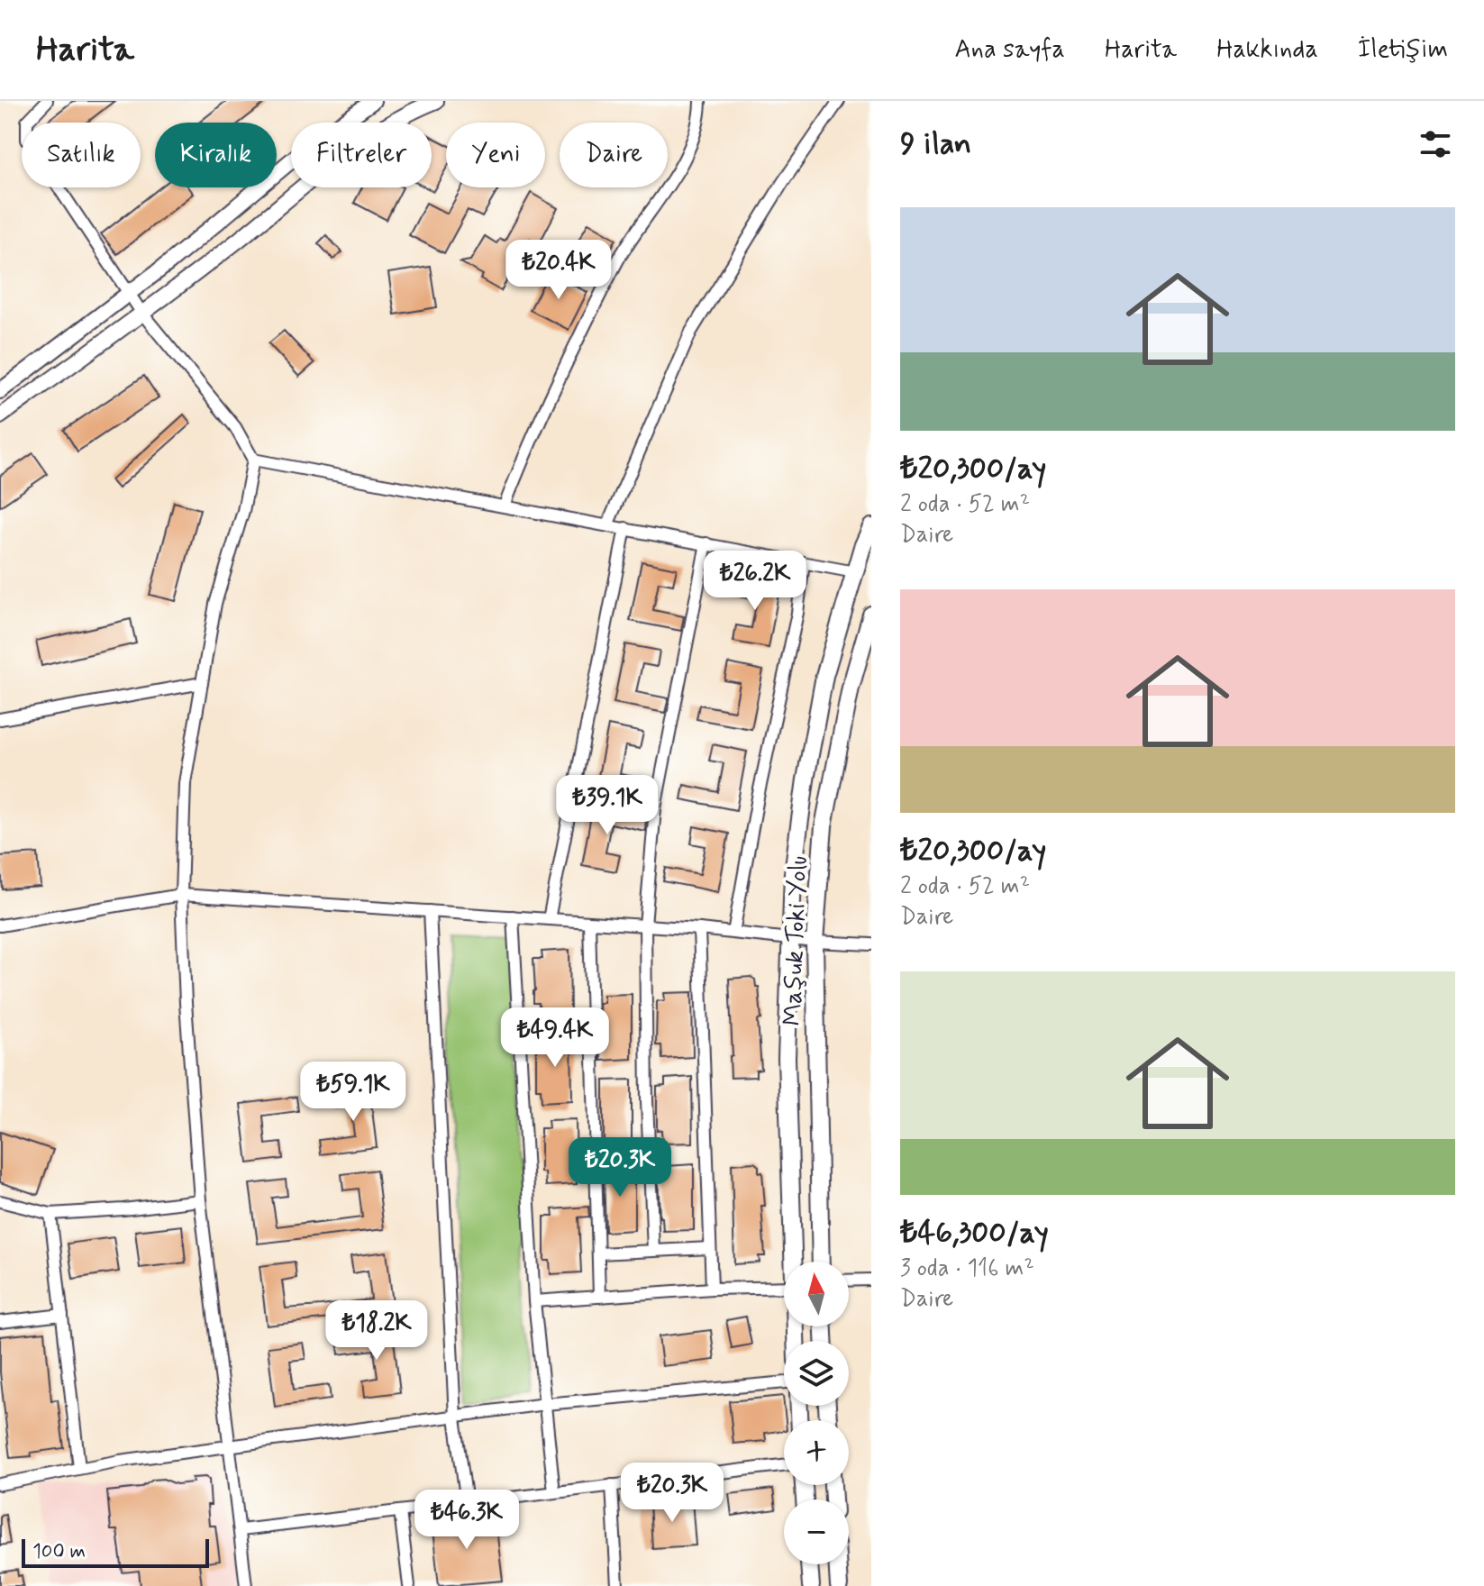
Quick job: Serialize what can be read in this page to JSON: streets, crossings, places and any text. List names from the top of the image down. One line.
{"streets":{"main road":["Maşuk Toki Yolu"]},"scale_bar":"100 m","north":"top","page":{"header":"Harita","nav":["Ana sayfa","Harita","Hakkında","İletişim"],"heading":"9 ilan","chip":["Satılık","Kiralık","Filtreler","Yeni","Daire"],"list":[{"name":"₺20,300/ay","note":"2 oda · 52 m² · Daire"},{"name":"₺20,300/ay","note":"2 oda · 52 m² · Daire"},{"name":"₺46,300/ay","note":"3 oda · 116 m² · Daire"}],"price":["₺20.4K","₺26.2K","₺39.1K","₺49.4K","₺59.1K","₺20.3K","₺18.2K","₺20.3K","₺46.3K"],"map_buttons":["+","−"],"scale":"100 m"}}
